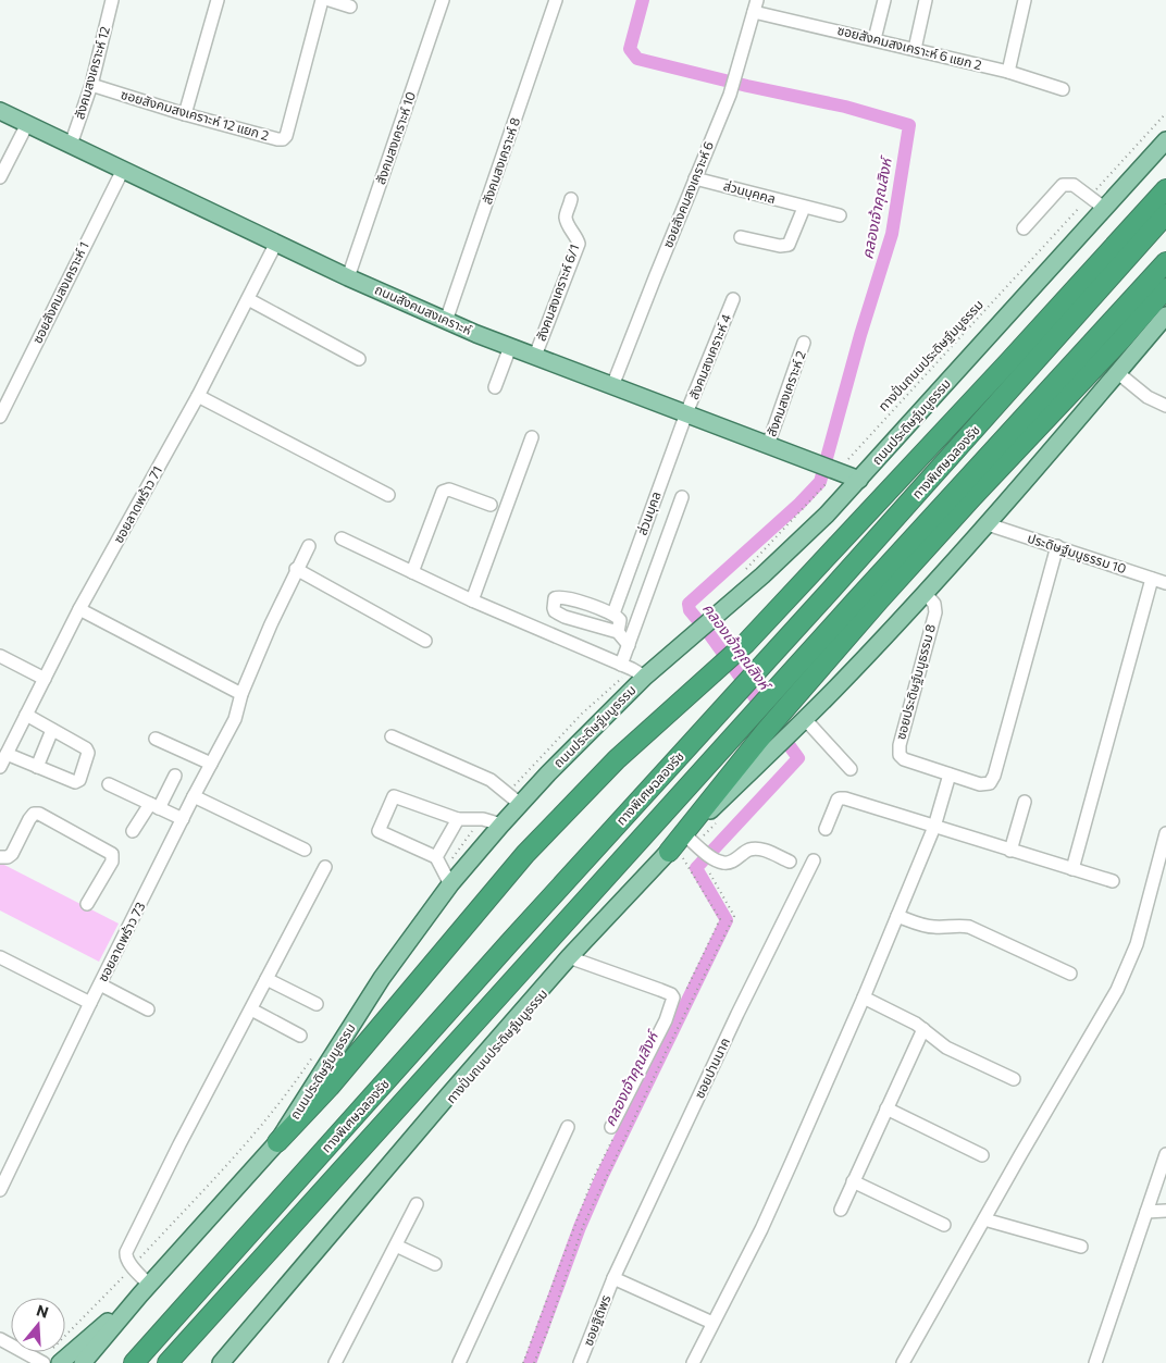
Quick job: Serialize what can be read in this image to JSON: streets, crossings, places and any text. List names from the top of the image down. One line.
{"streets":{"highway":["ทางพิเศษฉลองรัช"],"main road":["ถนนสังคมสงเคราะห์","ถนนประดิษฐ์มนูธรรม"],"street":["ซอยสังคมสงเคราะห์ 6 แยก 2","สังคมสงเคราะห์ 12","ซอยสังคมสงเคราะห์ 12 แยก 2","สังคมสงเคราะห์ 10","สังคมสงเคราะห์ 8","ส่วนบุคคล","ซอยสังคมสงเคราะห์ 6","ซอยสังคมสงเคราะห์ 1","สังคมสงเคราะห์ 6/1","สังคมสงเคราะห์ 4","สังคมสงเคราะห์ 2","ซอยลาดพร้าว 71","ส่วนบุคล","ประดิษฐ์มนูธรรม 10","ซอยประดิษฐ์มนูธรรม 8","ซอยลาดพร้าว 73","ซอยปานนาค","ซอยฐิติพร"],"path":["ทางปั่นถนนประดิษฐ์มนูธรรม"]},"crossings":[["ซอยสังคมสงเคราะห์ 6 แยก 2","ซอยสังคมสงเคราะห์ 6"],["สังคมสงเคราะห์ 12","ซอยสังคมสงเคราะห์ 12 แยก 2"],["สังคมสงเคราะห์ 12","ถนนสังคมสงเคราะห์"],["สังคมสงเคราะห์ 10","ถนนสังคมสงเคราะห์"],["สังคมสงเคราะห์ 8","ถนนสังคมสงเคราะห์"],["ส่วนบุคคล","ซอยสังคมสงเคราะห์ 6"],["ซอยสังคมสงเคราะห์ 6","ถนนสังคมสงเคราะห์"],["ซอยสังคมสงเคราะห์ 1","ถนนสังคมสงเคราะห์"],["สังคมสงเคราะห์ 6/1","ถนนสังคมสงเคราะห์"],["ถนนสังคมสงเคราะห์","ทางปั่นถนนประดิษฐ์มนูธรรม"],["ถนนสังคมสงเคราะห์","สังคมสงเคราะห์ 4"],["ถนนสังคมสงเคราะห์","สังคมสงเคราะห์ 2"],["ถนนสังคมสงเคราะห์","ถนนประดิษฐ์มนูธรรม"],["ถนนสังคมสงเคราะห์","ซอยลาดพร้าว 71"],["ถนนสังคมสงเคราะห์","ส่วนบุคล"],["สังคมสงเคราะห์ 4","ส่วนบุคล"],["ประดิษฐ์มนูธรรม 10","ซอยประดิษฐ์มนูธรรม 8"],["ซอยปานนาค","ซอยฐิติพร"]],"water":["คลองเจ้าคุณสิงห์"],"north":"top"}
